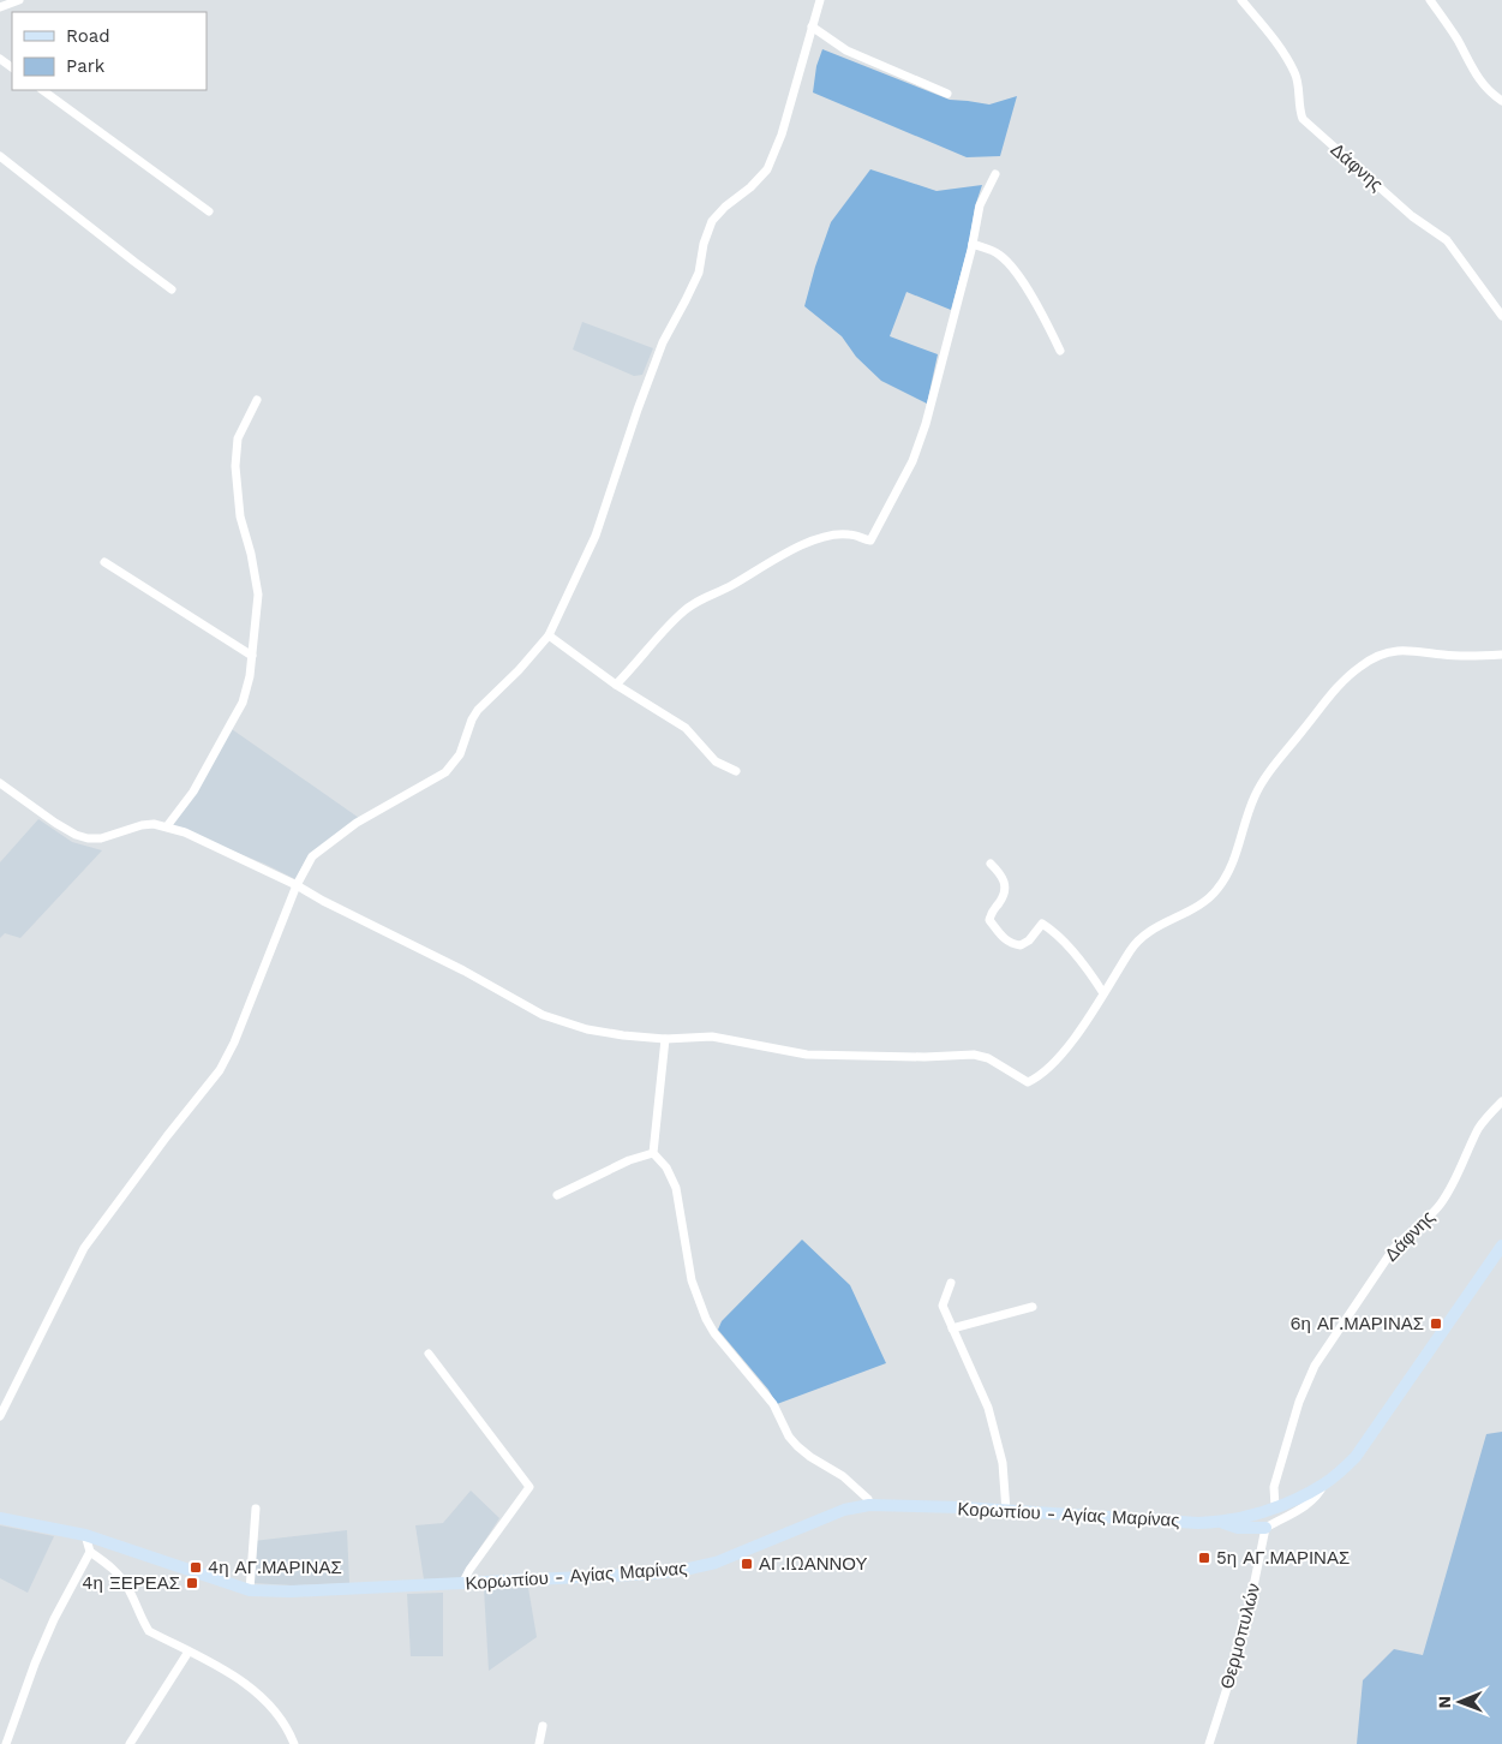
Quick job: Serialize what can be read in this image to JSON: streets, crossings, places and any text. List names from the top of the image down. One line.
{"streets":{"main road":["Κορωπίου - Αγίας Μαρίνας"],"street":["Δάφνης","Θερμοπυλών"]},"crossings":[["Δάφνης","Κορωπίου - Αγίας Μαρίνας"]],"places":{"transit":["6η ΑΓ.ΜΑΡΙΝΑΣ","5η ΑΓ.ΜΑΡΙΝΑΣ","ΑΓ.ΙΩΑΝΝΟΥ","4η ΑΓ.ΜΑΡΙΝΑΣ","4η ΞΕΡΕΑΣ"]},"legend":["Road","Park"],"north":"left"}
